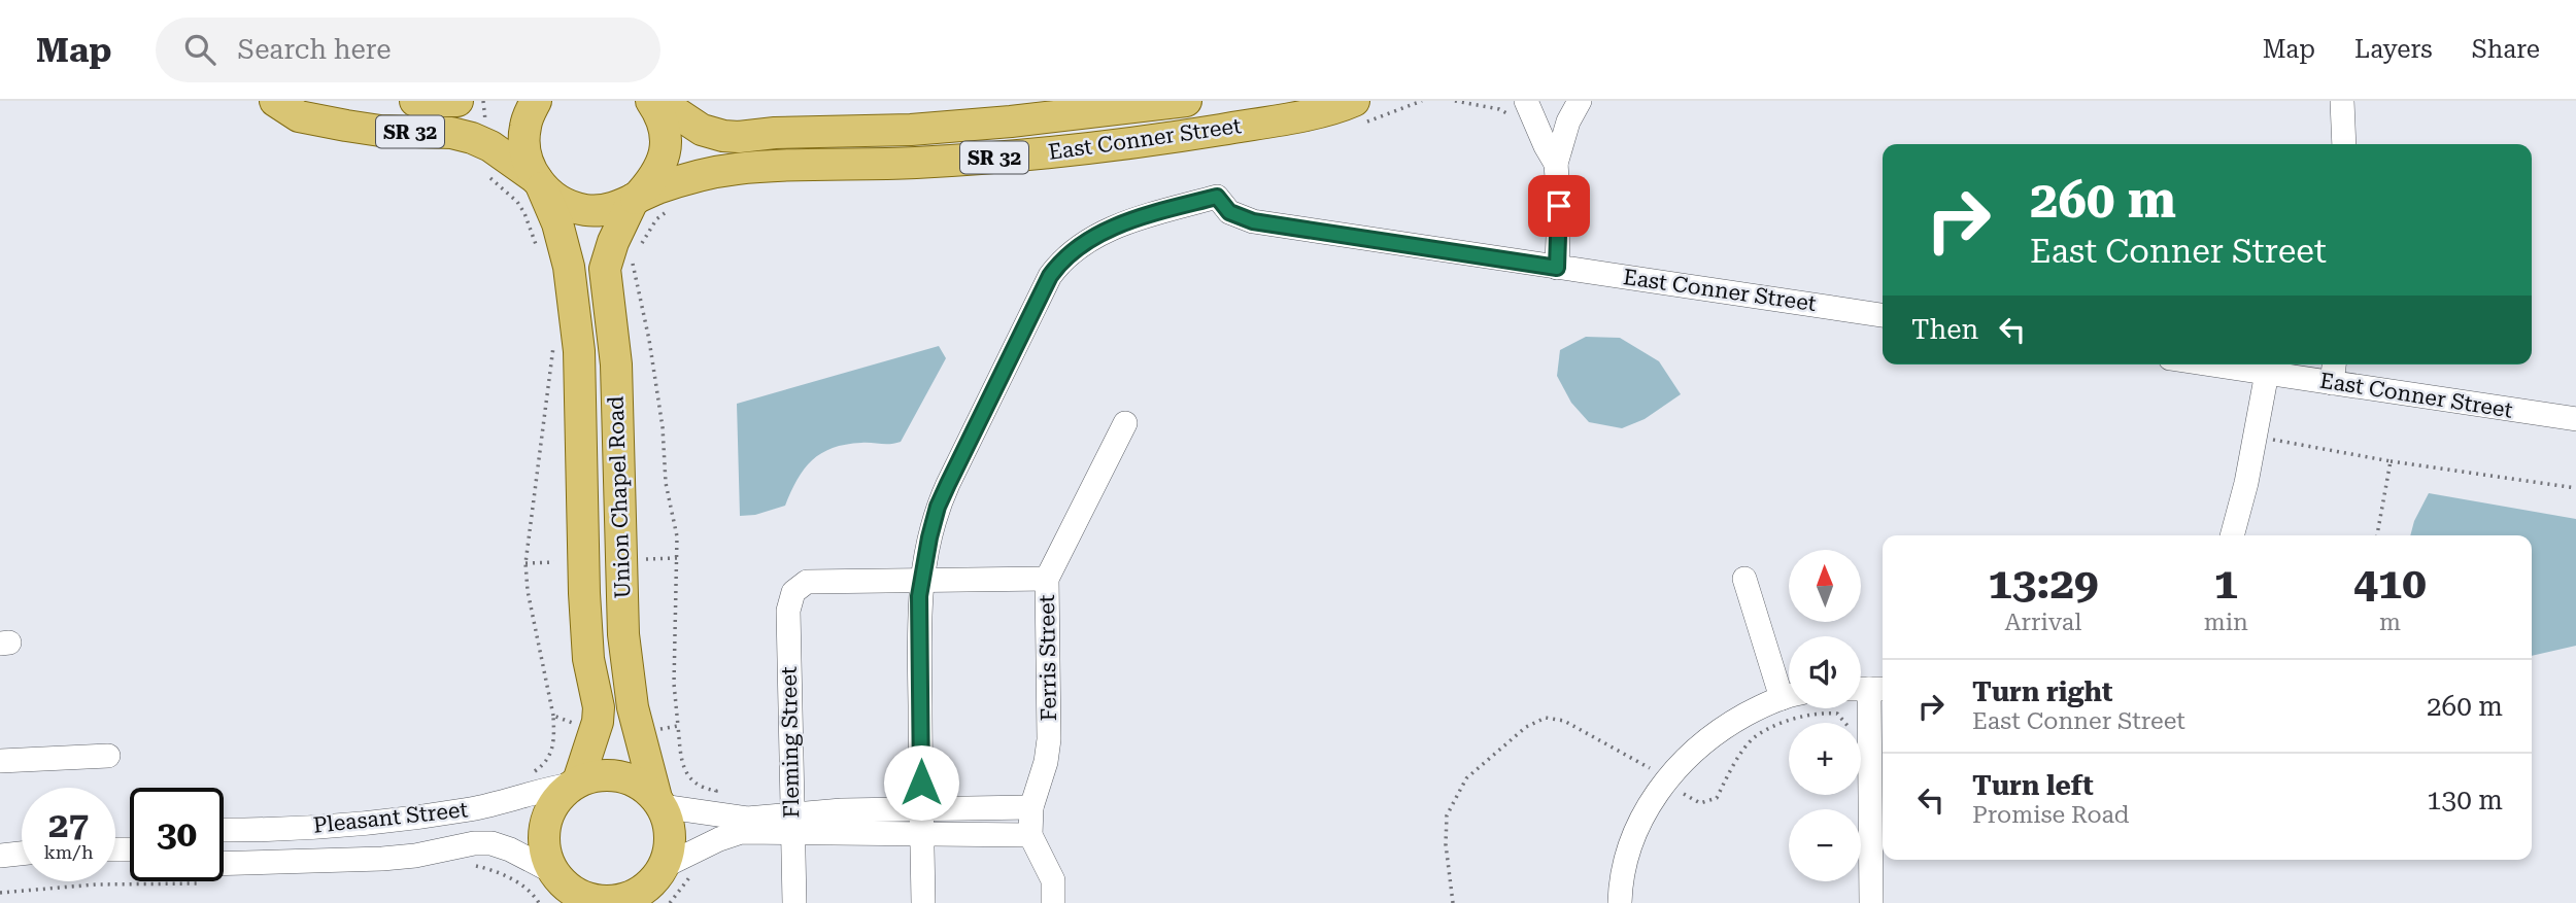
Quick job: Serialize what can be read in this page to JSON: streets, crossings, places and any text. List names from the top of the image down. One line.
{"streets":{"main road":["SR 32","East Conner Street","Union Chapel Road"],"street":["Ferris Street","Fleming Street","Pleasant Street"]},"crossings":[["SR 32","East Conner Street"],["SR 32","Union Chapel Road"],["East Conner Street","Union Chapel Road"],["East Conner Street","Fleming Street"],["Union Chapel Road","Pleasant Street"]],"north":"top","page":{"header":"Map","search":"Search here","nav":["Map","Layers","Share"],"turn":["260 m","East Conner Street"],"then":"Then","eta":["13:29","Arrival","1","min","410","m"],"map_buttons":["+","−"],"list":[{"name":"Turn right","note":"East Conner Street","value":"260 m"},{"name":"Turn left","note":"Promise Road","value":"130 m"}],"speed":"27 km/h","limit":"30"}}
